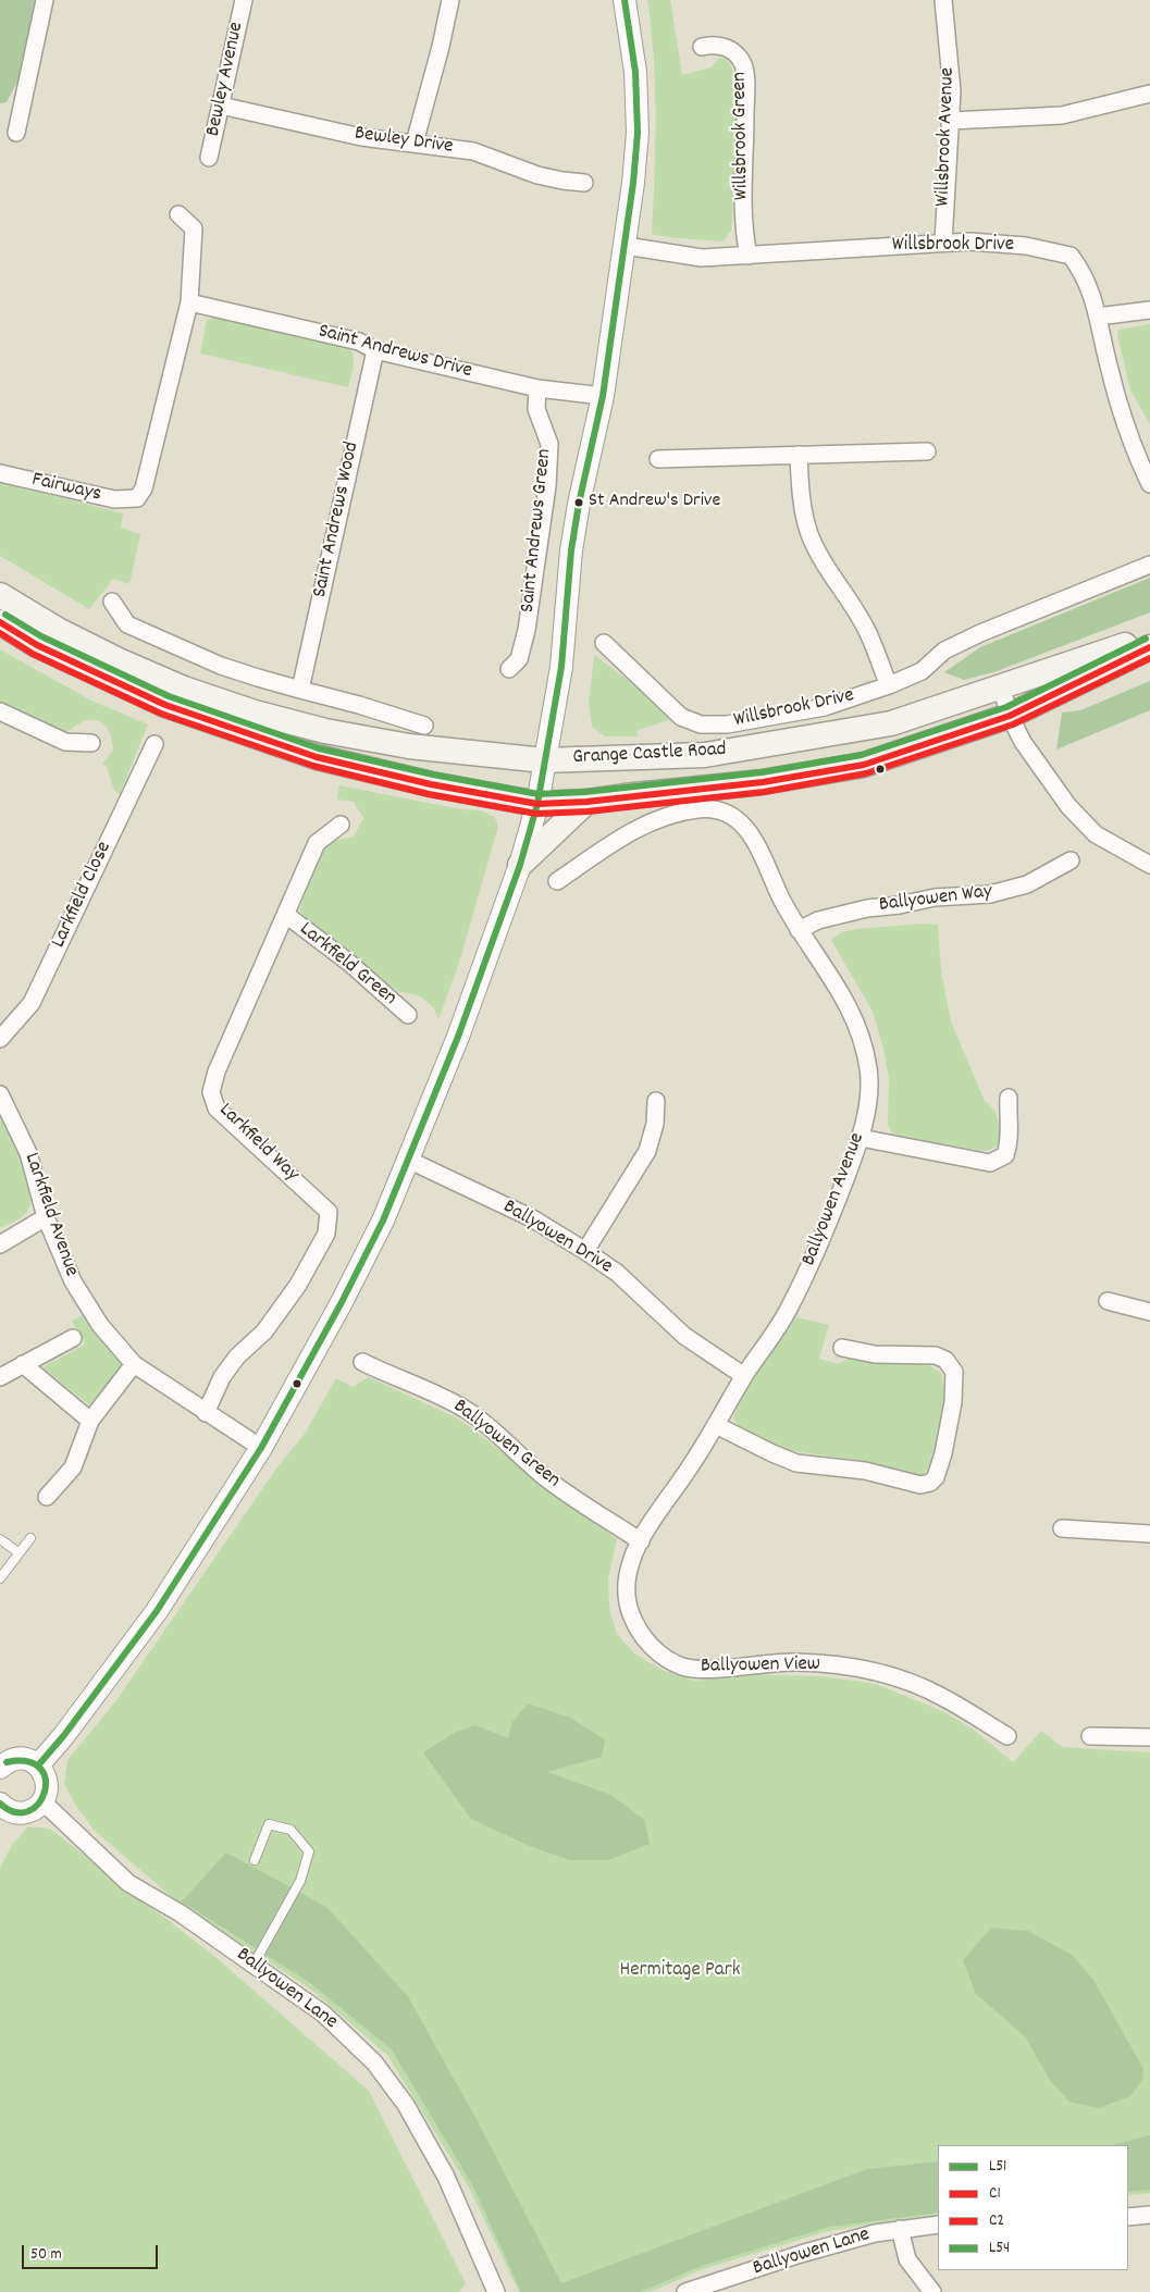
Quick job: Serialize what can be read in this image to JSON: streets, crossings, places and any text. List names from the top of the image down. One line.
{"streets":{"main road":["Grange Castle Road"],"street":["Bewley Avenue","Willsbrook Green","Willsbrook Avenue","Bewley Drive","Willsbrook Drive","Saint Andrews Drive","Fairways","Saint Andrews Wood","Saint Andrews Green","Larkfield Close","Ballyowen Way","Larkfield Green","Larkfield Way","Ballyowen Avenue","Larkfield Avenue","Ballyowen Drive","Ballyowen Green","Ballyowen View","Ballyowen Lane"]},"crossings":[["Bewley Avenue","Bewley Drive"],["Willsbrook Green","Willsbrook Drive"],["Willsbrook Avenue","Willsbrook Drive"],["Saint Andrews Drive","Fairways"],["Saint Andrews Drive","Saint Andrews Wood"],["Saint Andrews Drive","Saint Andrews Green"],["Ballyowen Way","Ballyowen Avenue"],["Larkfield Green","Larkfield Way"],["Larkfield Way","Larkfield Avenue"],["Ballyowen Avenue","Ballyowen Drive"],["Ballyowen Avenue","Ballyowen Green"],["Ballyowen Avenue","Ballyowen View"],["Ballyowen Green","Ballyowen View"]],"parks":["Hermitage Park"],"places":["St Andrew's Drive"],"lines":["transit line L51","transit line L54","transit line C1","transit line C2"],"legend":["L51","C1","C2","L54"],"scale_bar":"50 m"}
